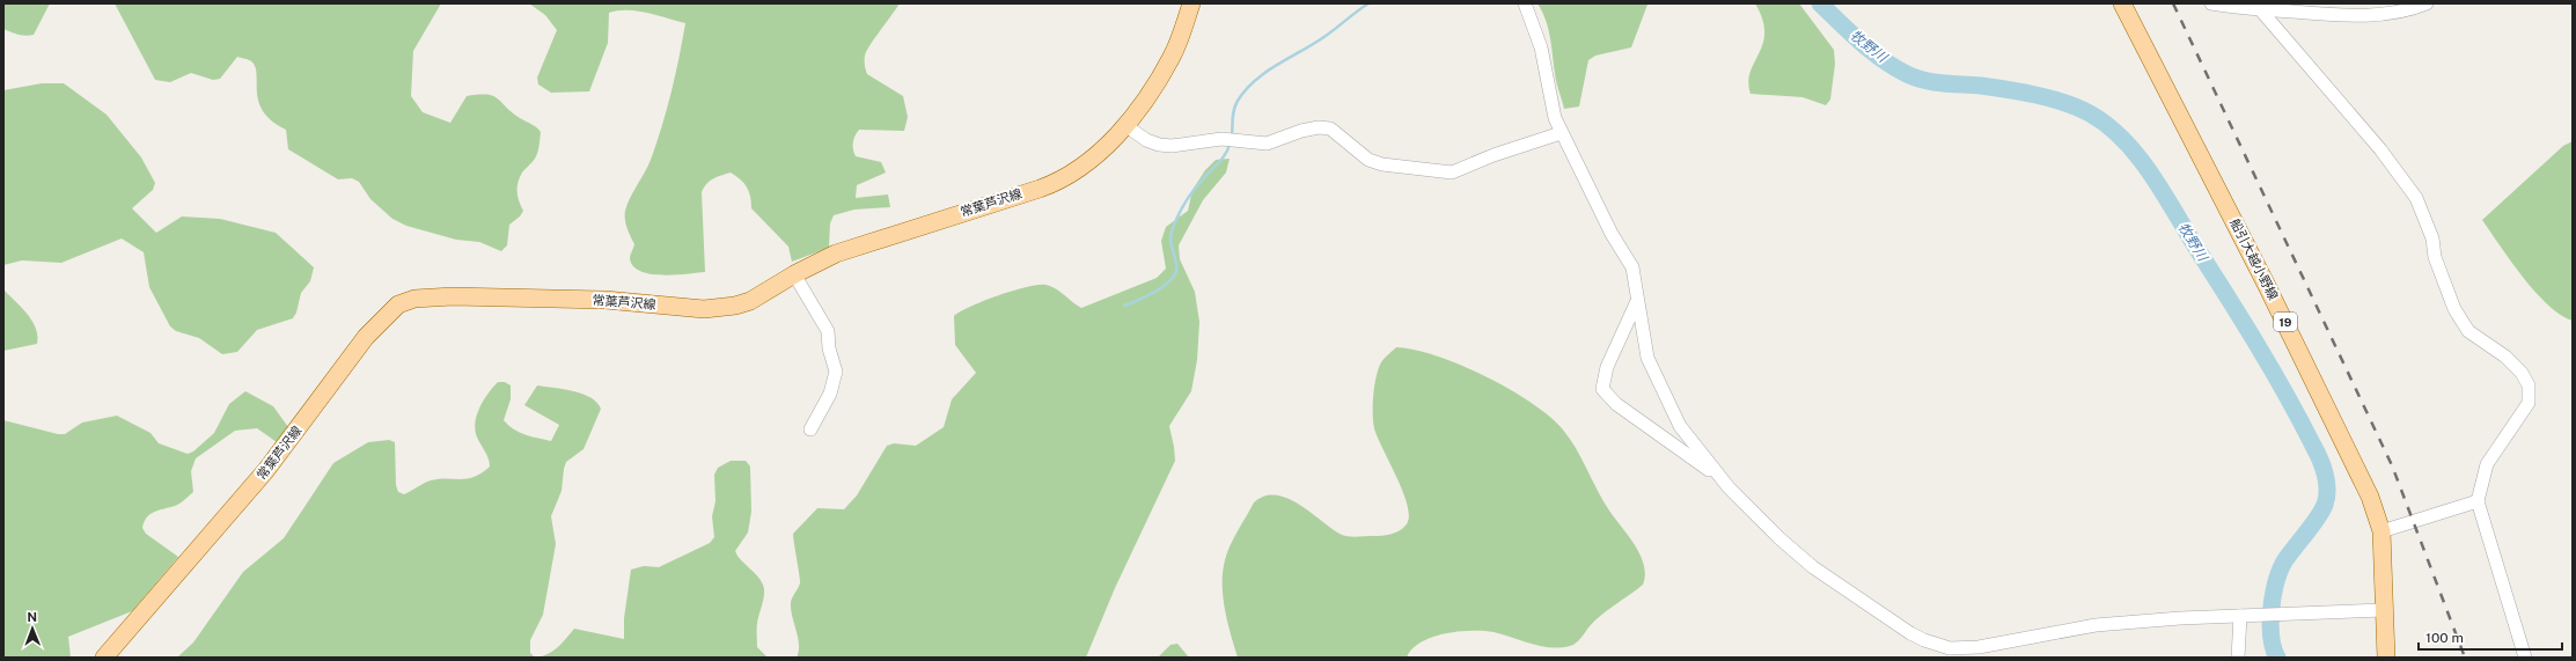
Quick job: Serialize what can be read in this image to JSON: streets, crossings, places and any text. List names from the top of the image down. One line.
{"streets":{"main road":["常葉芦沢線","船引大越小野線","19"]},"water":["牧野川"],"scale_bar":"100 m","north":"top"}
